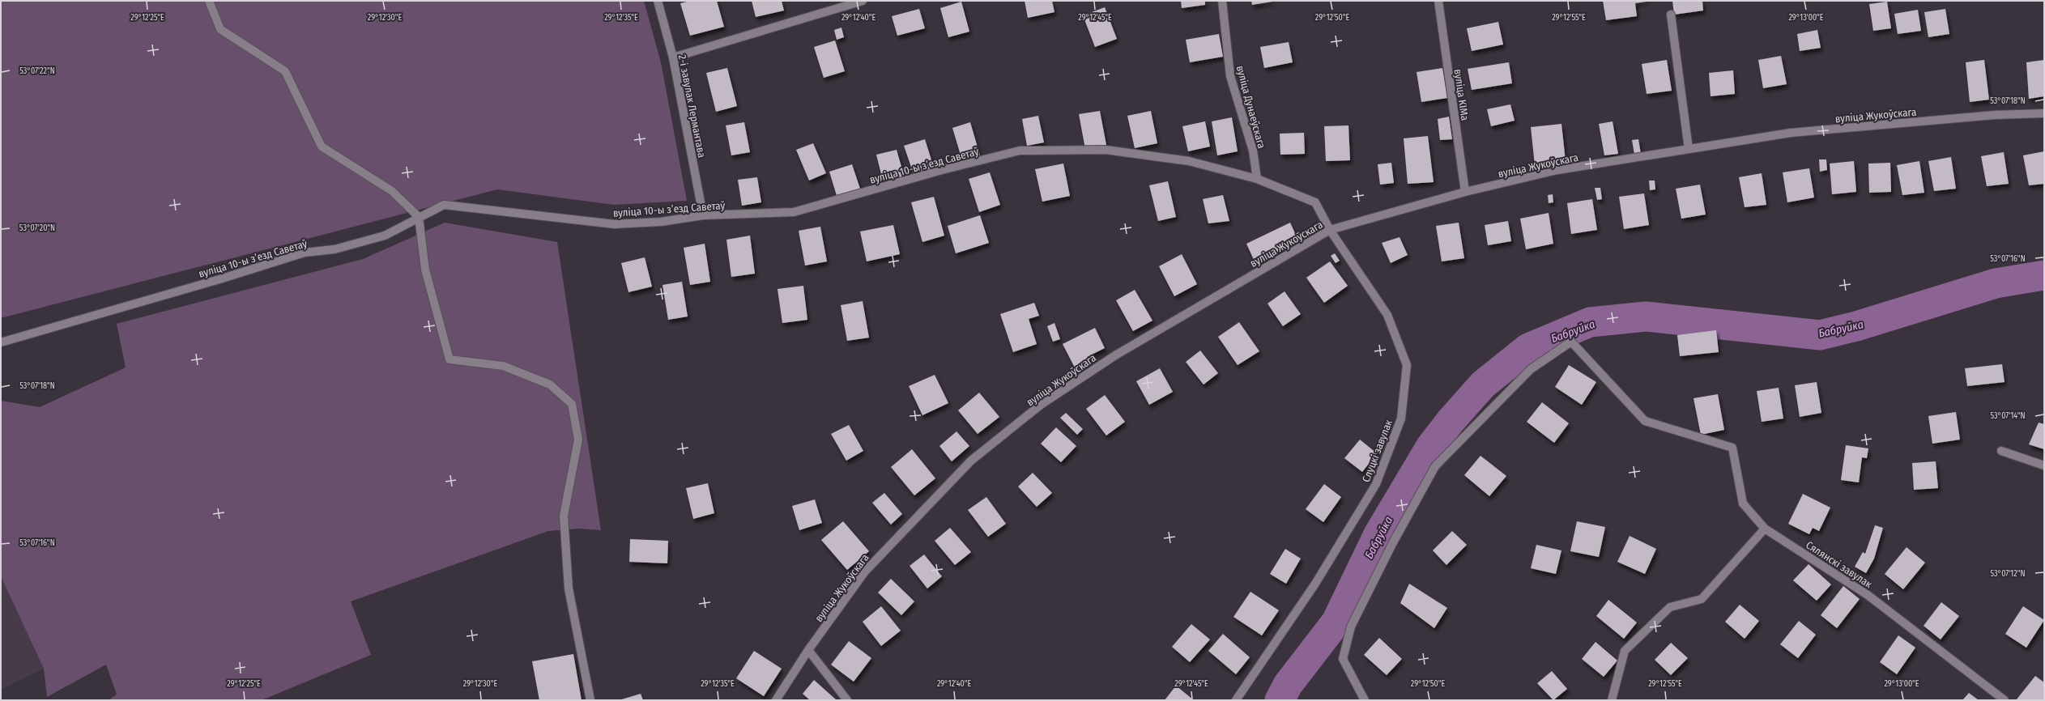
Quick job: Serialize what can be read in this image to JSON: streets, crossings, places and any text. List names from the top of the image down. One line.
{"streets":{"street":["вуліца КІМа","2-і завулак Лермантава","вуліца Дунаеўскага","вуліца Жукоўскага","вуліца 10-ы зʼезд Саветаў","Слуцкі завулак","Сялянскі завулак"]},"crossings":[["вуліца КІМа","вуліца Жукоўскага"],["2-і завулак Лермантава","вуліца 10-ы зʼезд Саветаў"],["вуліца Дунаеўскага","вуліца 10-ы зʼезд Саветаў"],["вуліца Жукоўскага","вуліца 10-ы зʼезд Саветаў"],["вуліца Жукоўскага","Слуцкі завулак"],["вуліца 10-ы зʼезд Саветаў","Слуцкі завулак"]],"water":["Бабруйка"],"coordinates":["29°12'25\"E","29°12'30\"E","29°12'35\"E","29°12'40\"E","29°12'45\"E","29°12'50\"E","29°12'55\"E","29°13'00\"E","53°07'22\"N","53°07'18\"N","53°07'20\"N","53°07'16\"N","53°07'14\"N","53°07'12\"N"]}
